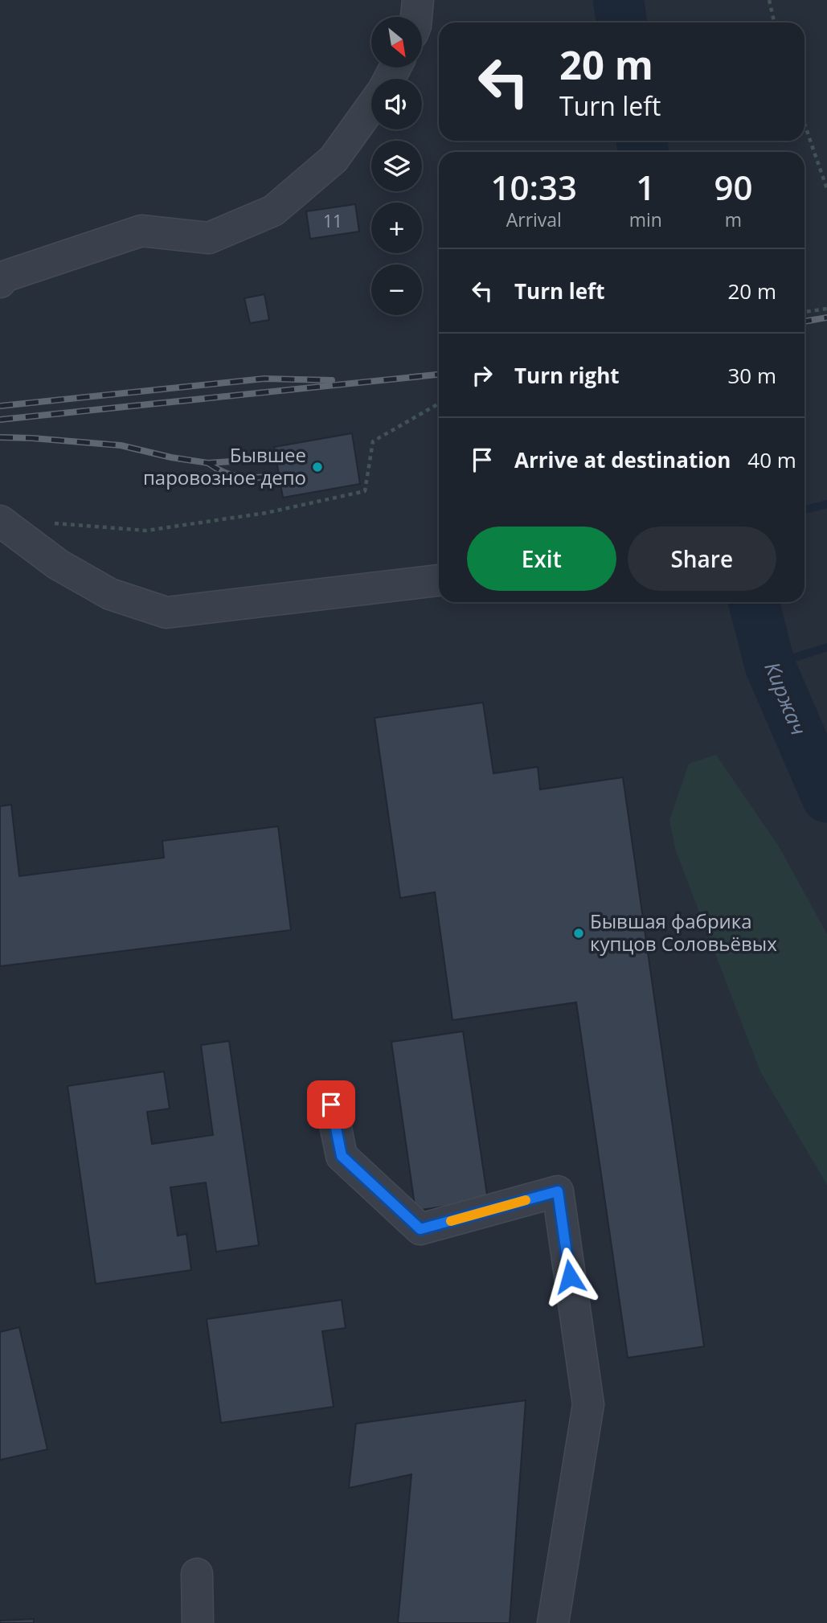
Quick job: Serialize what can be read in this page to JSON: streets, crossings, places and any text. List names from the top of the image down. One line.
{"water":["Киржач"],"places":["Бывшее паровозное депо","Бывшая фабрика купцов Соловьёвых"],"house_numbers":["11"],"north":"bottom right","page":{"map_buttons":["+","−"],"turn":["20 m","Turn left"],"eta":["10:33","Arrival","1","min","90","m"],"list":[{"name":"Turn left","value":"20 m"},{"name":"Turn right","value":"30 m"},{"name":"Arrive at destination","value":"40 m"}],"buttons":["Exit","Share"]}}
